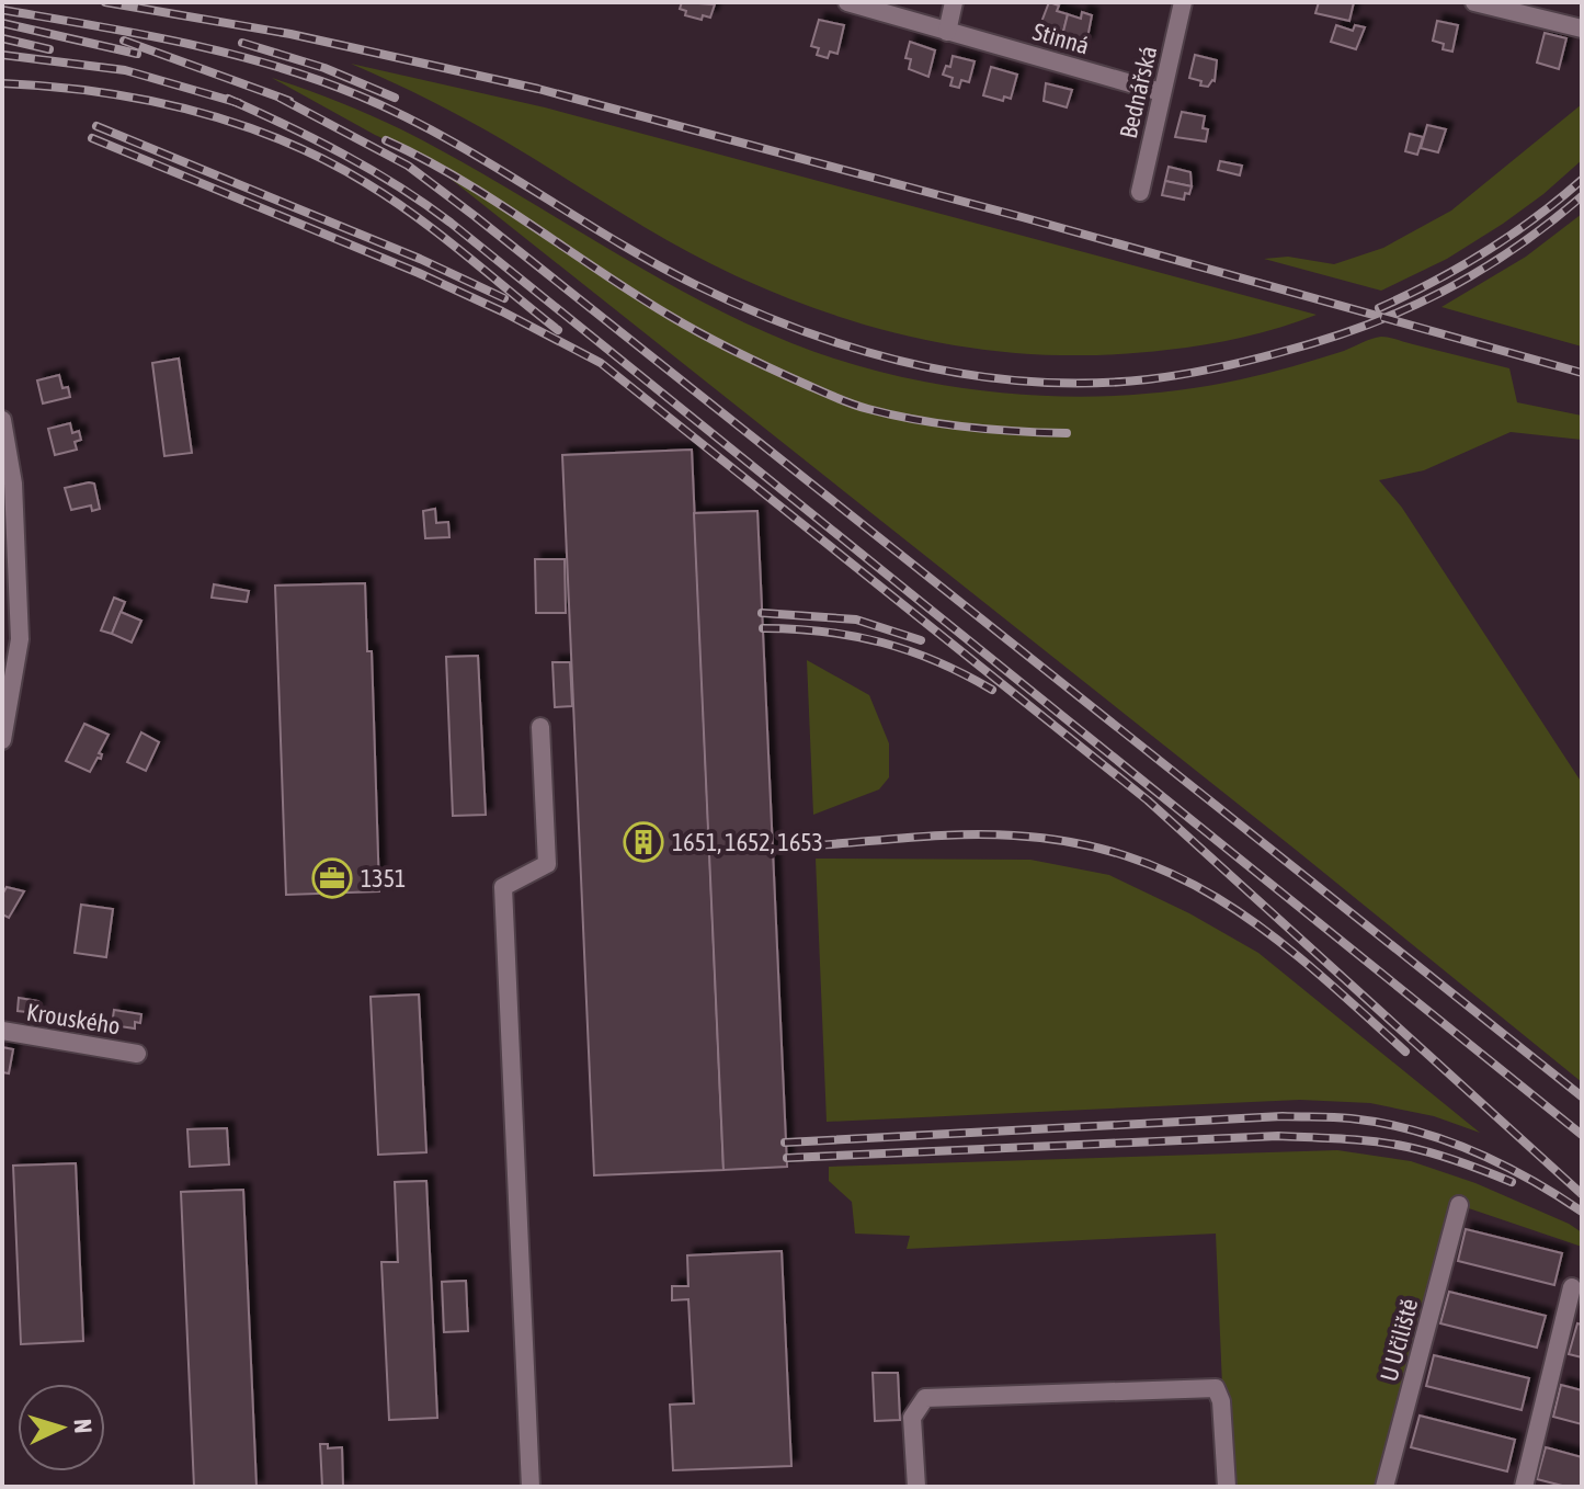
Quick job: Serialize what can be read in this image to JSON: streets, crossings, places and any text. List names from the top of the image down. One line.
{"streets":{"street":["Stinná","Bednářská","Krouského","U Učiliště"]},"crossings":[["Stinná","Bednářská"]],"places":{"building":["1651, 1652, 1653"],"office":["1351"]},"north":"right"}
